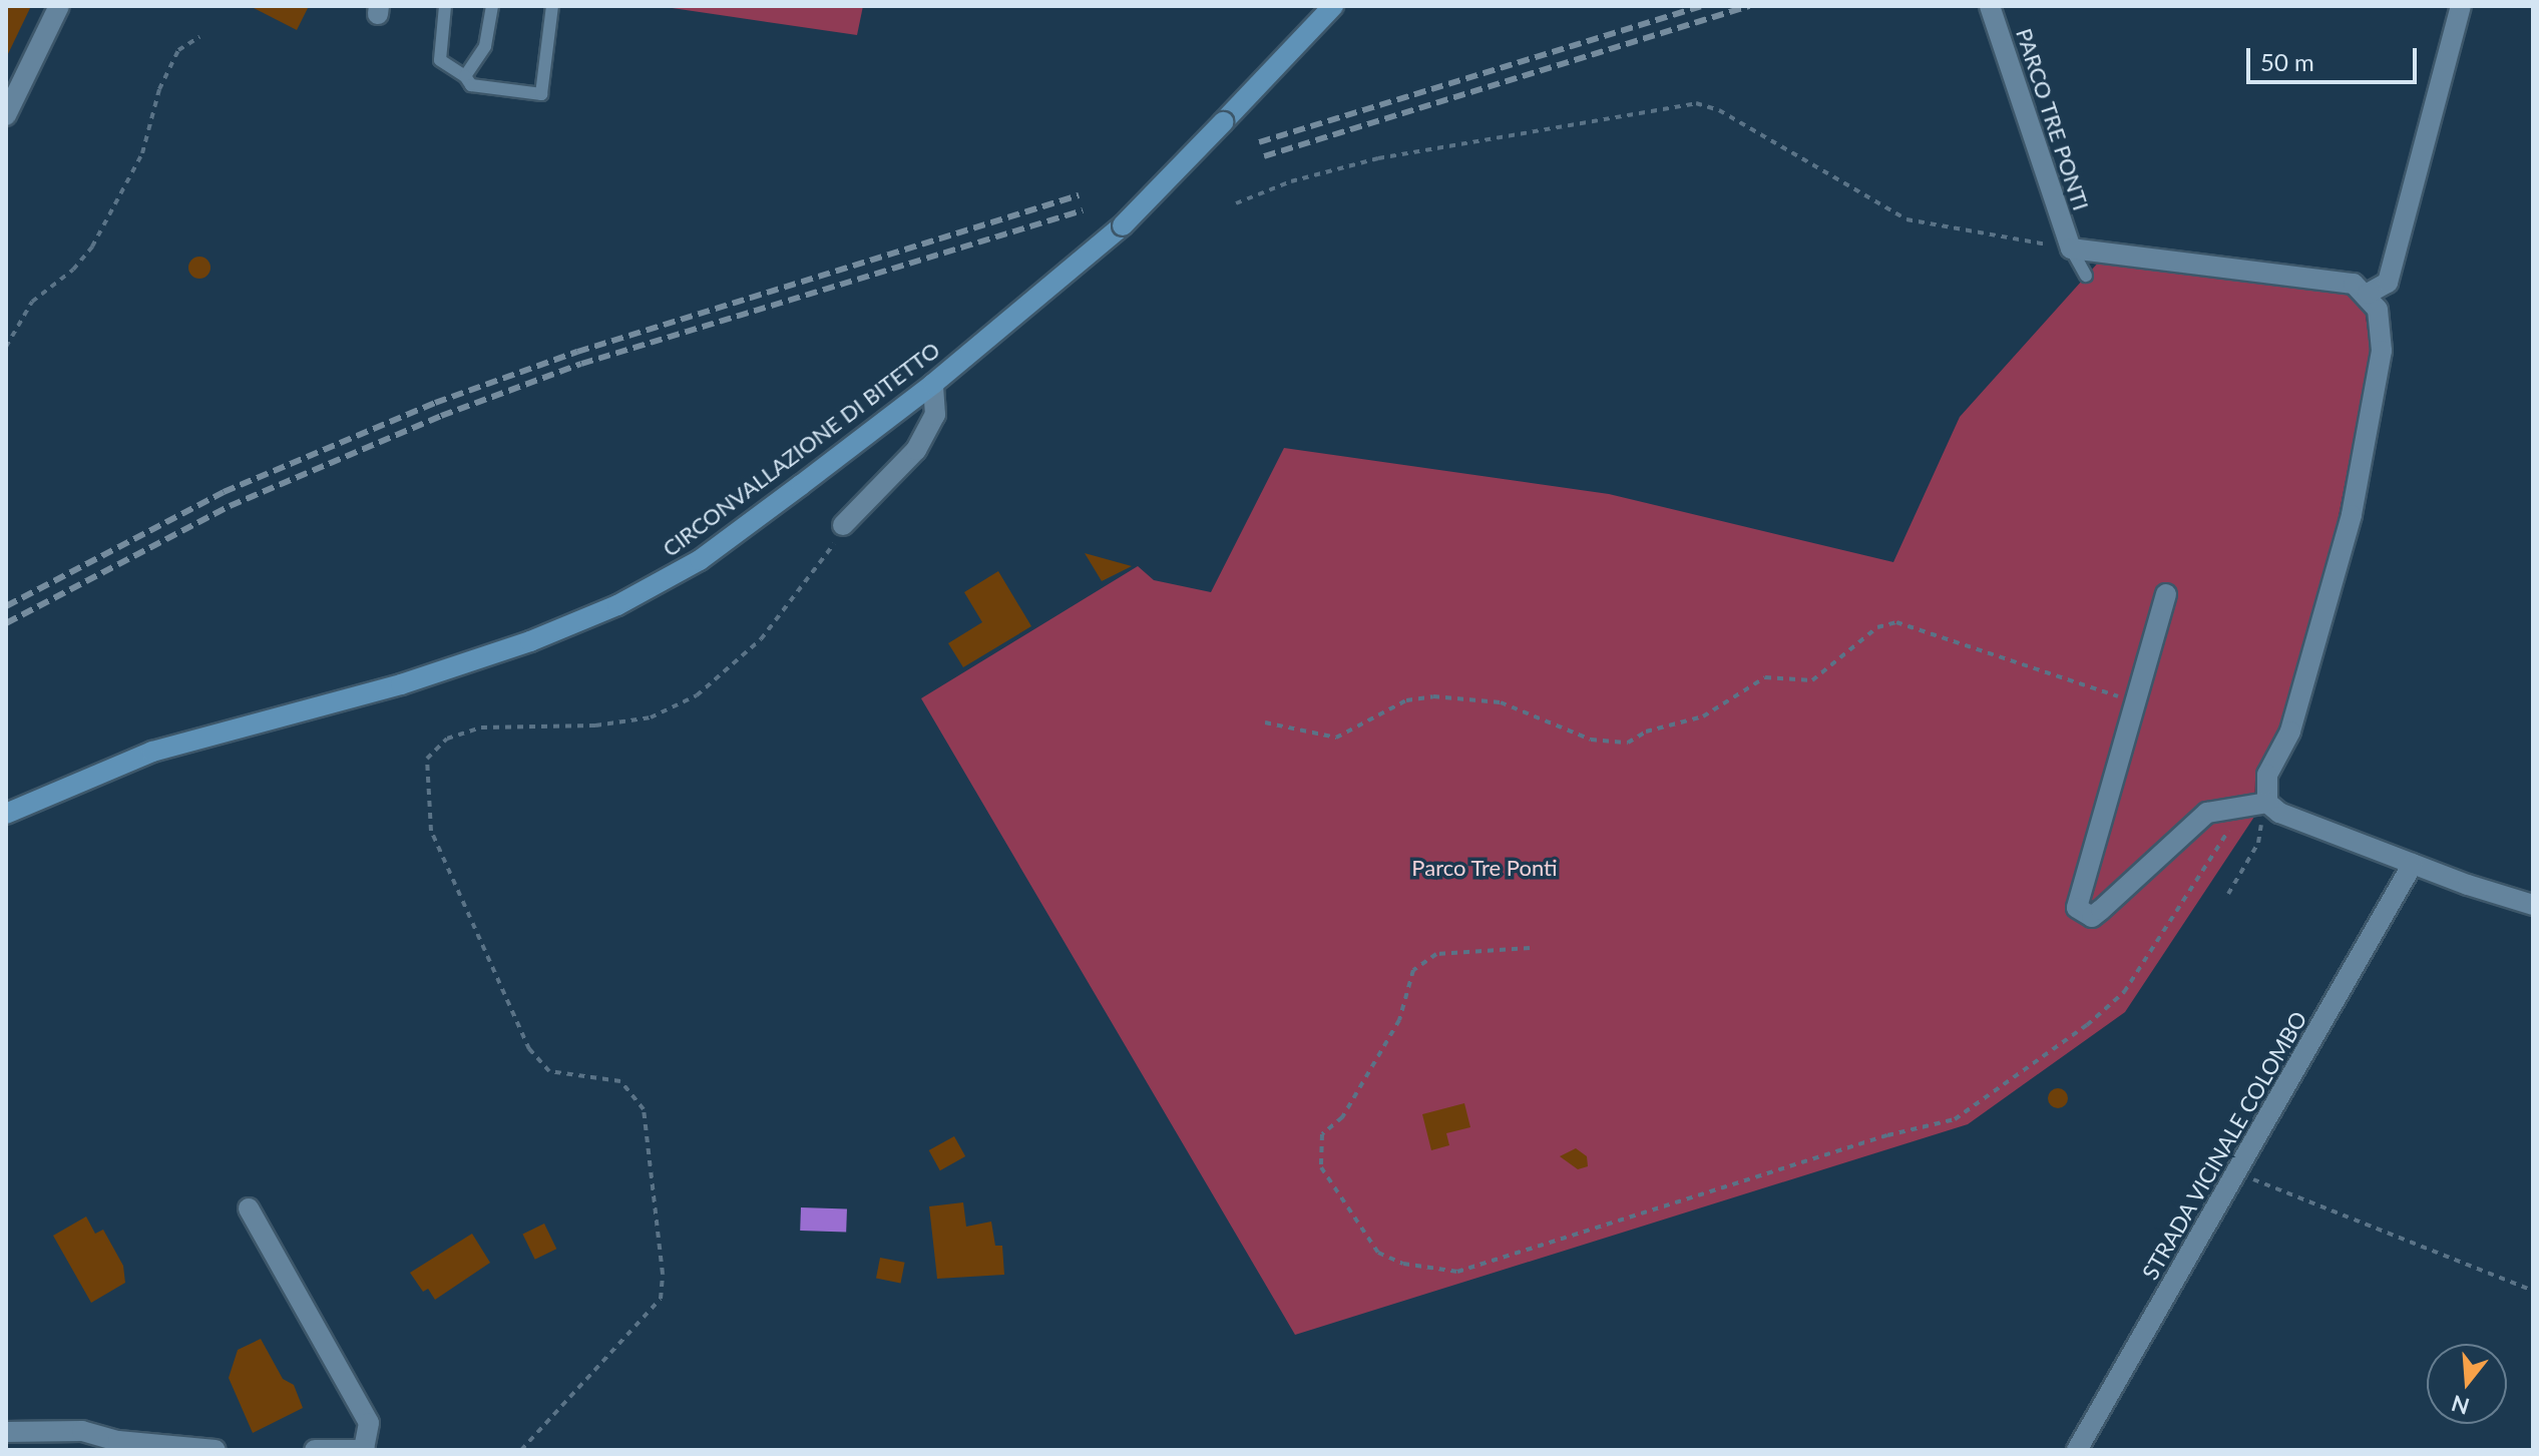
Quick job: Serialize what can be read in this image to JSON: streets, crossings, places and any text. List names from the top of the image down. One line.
{"streets":{"main road":["CIRCONVALLAZIONE DI BITETTO"],"street":["PARCO TRE PONTI","STRADA VICINALE COLOMBO"]},"parks":["Parco Tre Ponti"],"scale_bar":"50 m","north":"bottom"}
